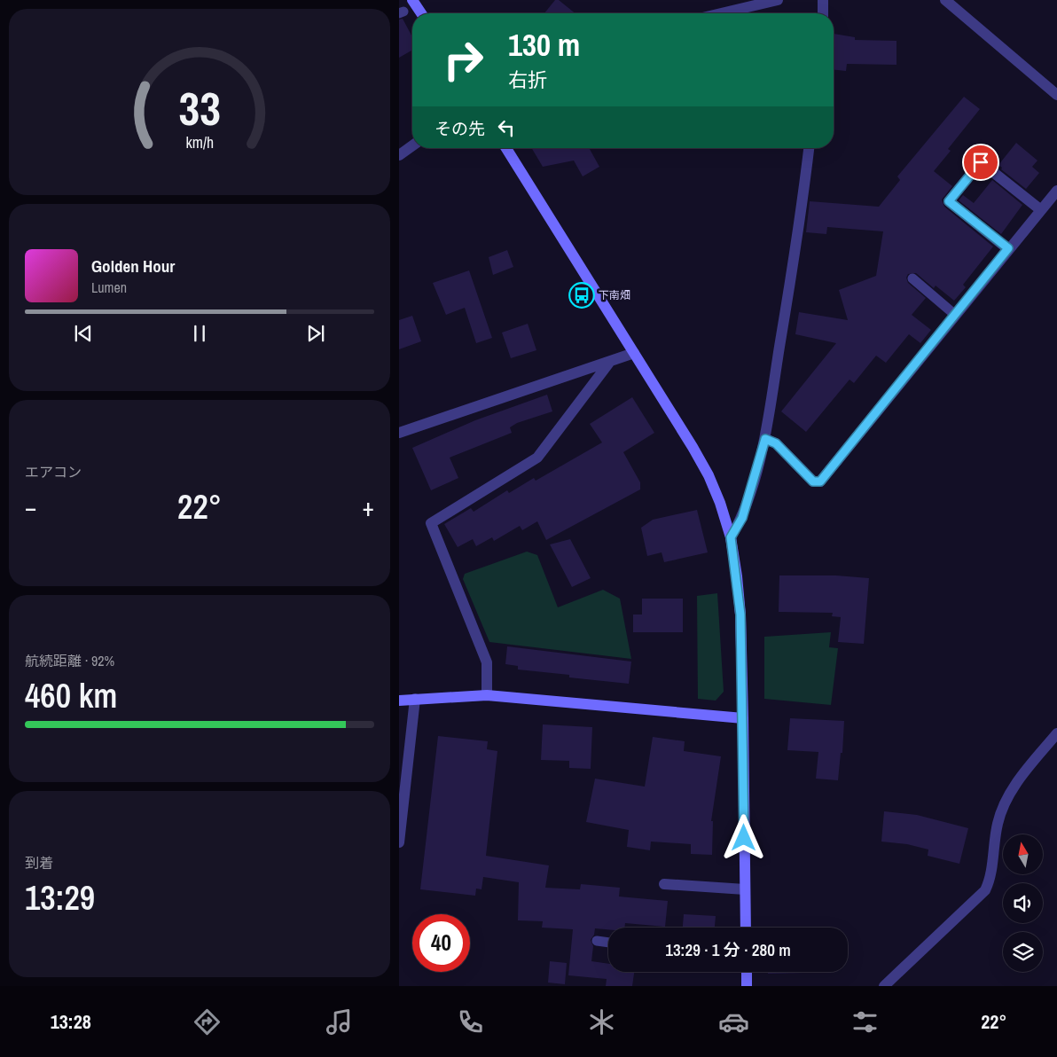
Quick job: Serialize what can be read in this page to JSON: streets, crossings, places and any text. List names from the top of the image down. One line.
{"places":{"bus stop":["下南畑"]},"north":"top","page":{"turn":["130 m","右折"],"then":"その先","song":["Golden Hour","Lumen"],"tile":["エアコン",["航続距離 · 92%","460 km"],["到着","13:29"]],"heat":["−","22°","+"],"limit":"40","trip":"13:29 · 1 分 · 280 m","tabs":["13:28","22°"],"gauge":["33","km/h"]}}
